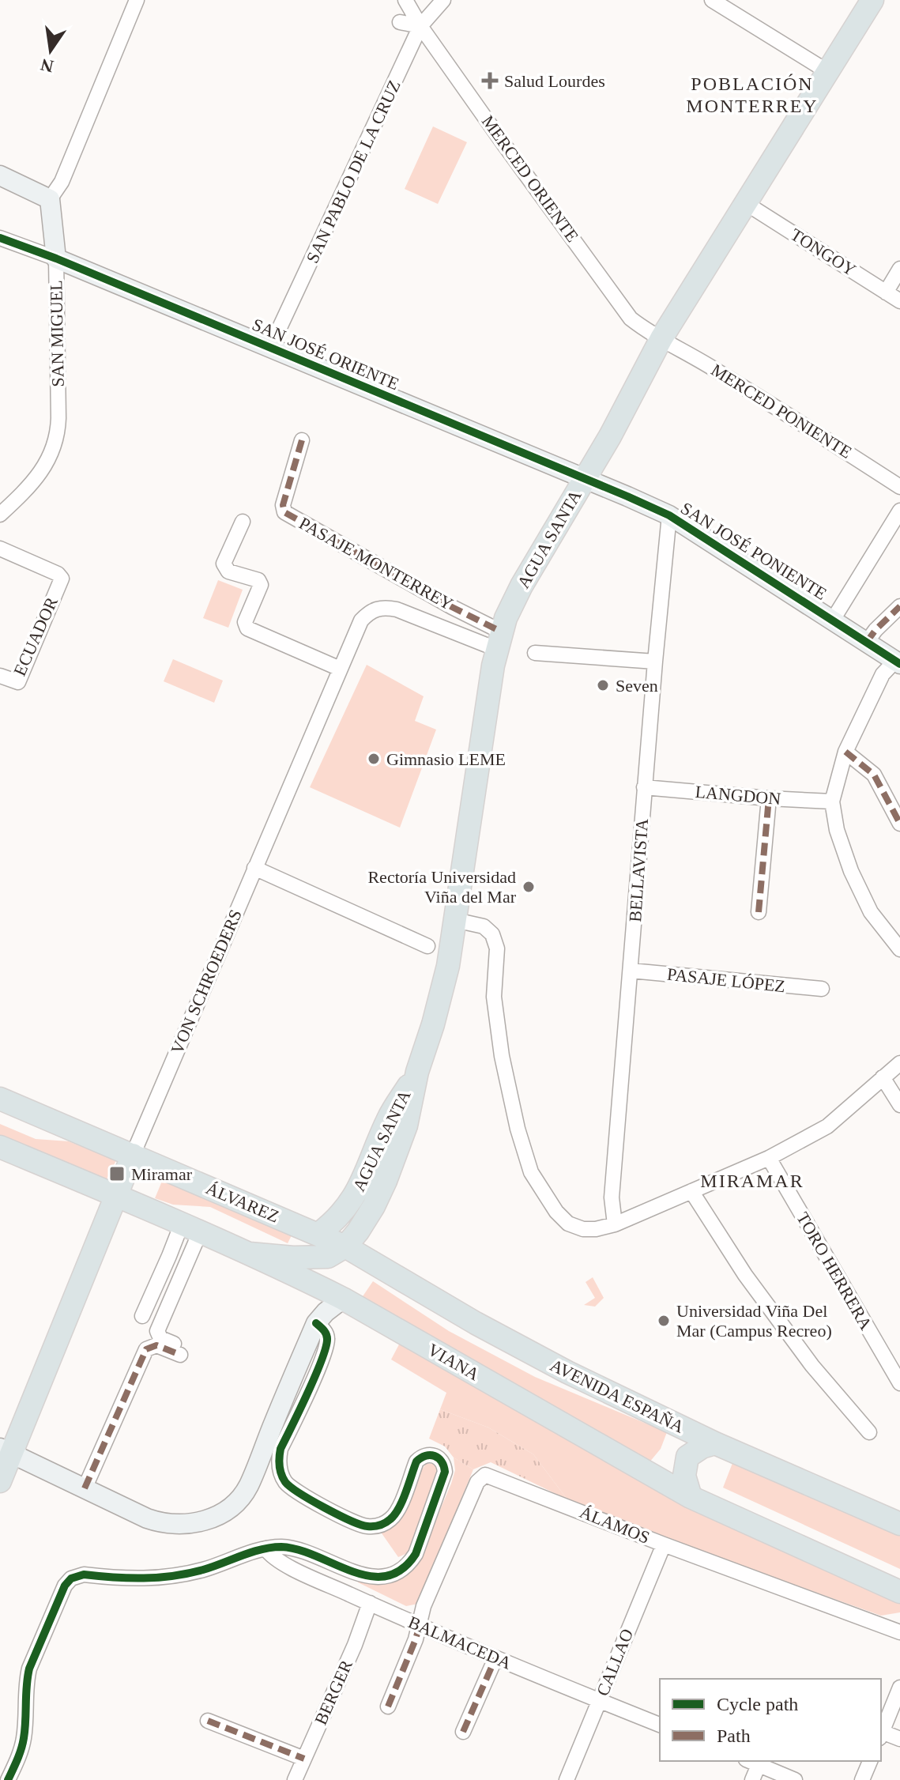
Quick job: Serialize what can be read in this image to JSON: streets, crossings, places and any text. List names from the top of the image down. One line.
{"streets":{"main road":["AGUA SANTA","VON SCHROEDERS","ÁLVAREZ","VIANA","AVENIDA ESPAÑA"],"street":["SAN PABLO DE LA CRUZ","MERCED ORIENTE","TONGOY","SAN MIGUEL","SAN JOSÉ ORIENTE","MERCED PONIENTE","SAN JOSÉ PONIENTE","PASAJE MONTERREY","ECUADOR","LANGDON","BELLAVISTA","PASAJE LÓPEZ","TORO HERRERA","ÁLAMOS","BALMACEDA","CALLAO","BERGER"]},"crossings":[["SAN PABLO DE LA CRUZ","MERCED ORIENTE"],["SAN PABLO DE LA CRUZ","SAN JOSÉ ORIENTE"],["MERCED ORIENTE","MERCED PONIENTE"],["MERCED ORIENTE","AGUA SANTA"],["TONGOY","AGUA SANTA"],["SAN MIGUEL","SAN JOSÉ ORIENTE"],["SAN JOSÉ ORIENTE","AGUA SANTA"],["SAN JOSÉ ORIENTE","SAN JOSÉ PONIENTE"],["MERCED PONIENTE","AGUA SANTA"],["AGUA SANTA","SAN JOSÉ PONIENTE"],["AGUA SANTA","PASAJE MONTERREY"],["AGUA SANTA","VON SCHROEDERS"],["AGUA SANTA","ÁLVAREZ"],["AGUA SANTA","AVENIDA ESPAÑA"],["SAN JOSÉ PONIENTE","BELLAVISTA"],["PASAJE MONTERREY","VON SCHROEDERS"],["LANGDON","BELLAVISTA"],["BELLAVISTA","PASAJE LÓPEZ"],["VON SCHROEDERS","ÁLVAREZ"],["VON SCHROEDERS","VIANA"],["ÁLVAREZ","AVENIDA ESPAÑA"],["ÁLAMOS","BALMACEDA"],["ÁLAMOS","CALLAO"],["BALMACEDA","CALLAO"],["BALMACEDA","BERGER"]],"districts":["POBLACIÓN MONTERREY","MIRAMAR"],"places":{"health":["Salud Lourdes"],"other":["Seven","Gimnasio LEME","Rectoría Universidad Viña del Mar","Universidad Viña Del Mar (Campus Recreo)"],"transit":["Miramar"]},"legend":["Cycle path","Path"],"north":"bottom"}
